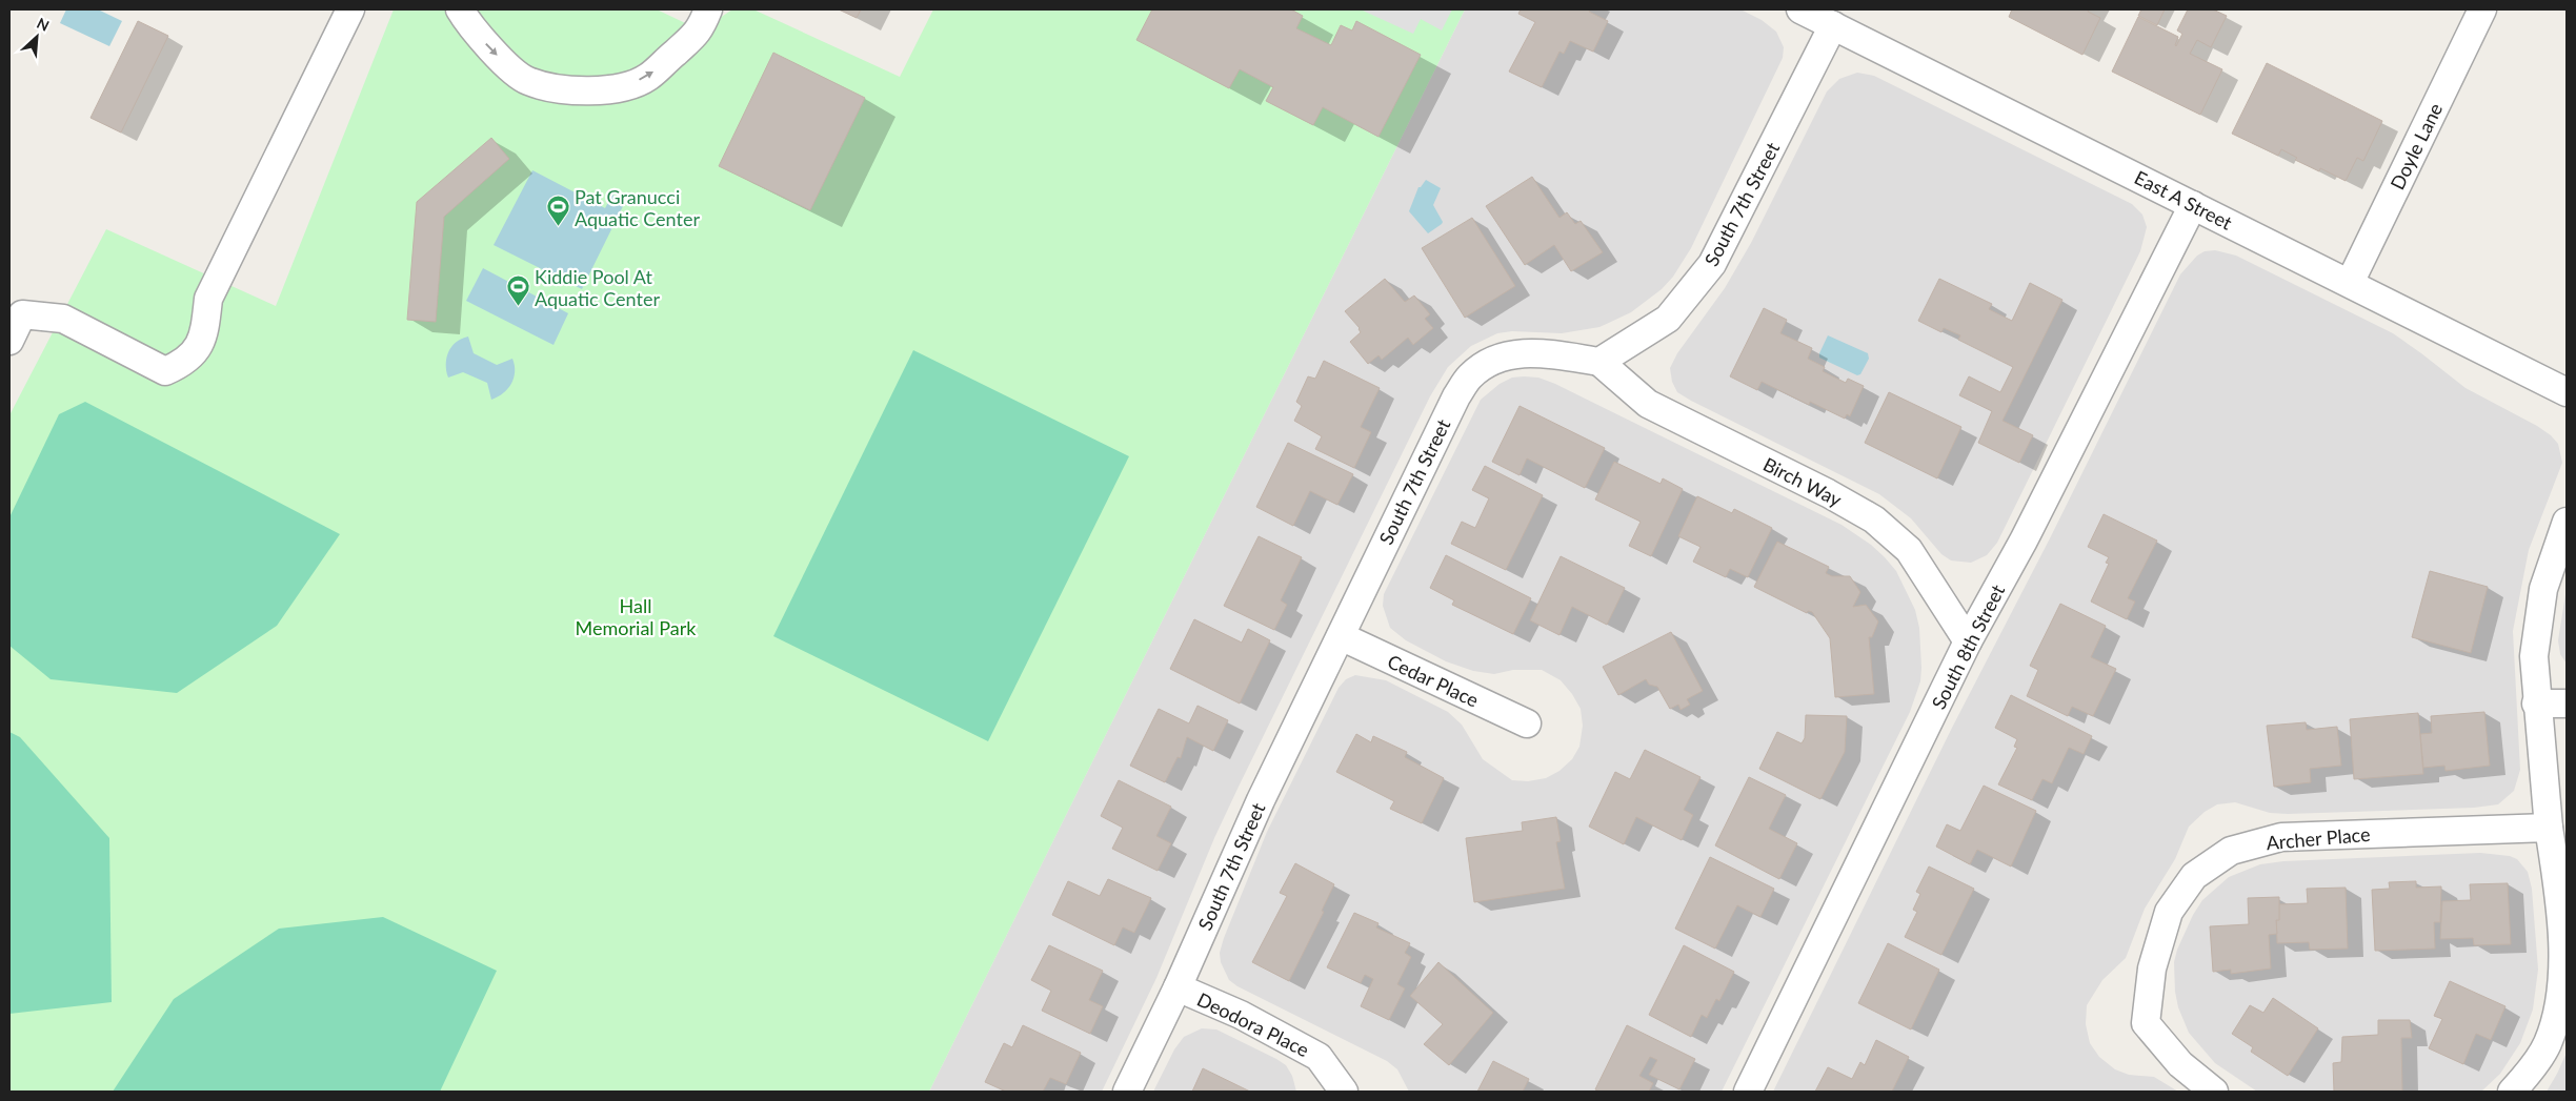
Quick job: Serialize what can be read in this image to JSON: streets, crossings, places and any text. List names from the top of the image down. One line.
{"streets":{"street":["Doyle Lane","East A Street","South 7th Street","Birch Way","South 8th Street","Cedar Place","Archer Place","Deodora Place"]},"crossings":[["Doyle Lane","East A Street"],["East A Street","South 7th Street"],["East A Street","South 8th Street"],["South 7th Street","Birch Way"],["South 7th Street","Cedar Place"],["South 7th Street","Deodora Place"],["Birch Way","South 8th Street"]],"parks":["Hall Memorial Park"],"places":{"sports":["Pat Granucci Aquatic Center","Kiddie Pool At Aquatic Center"]},"north":"top right"}
